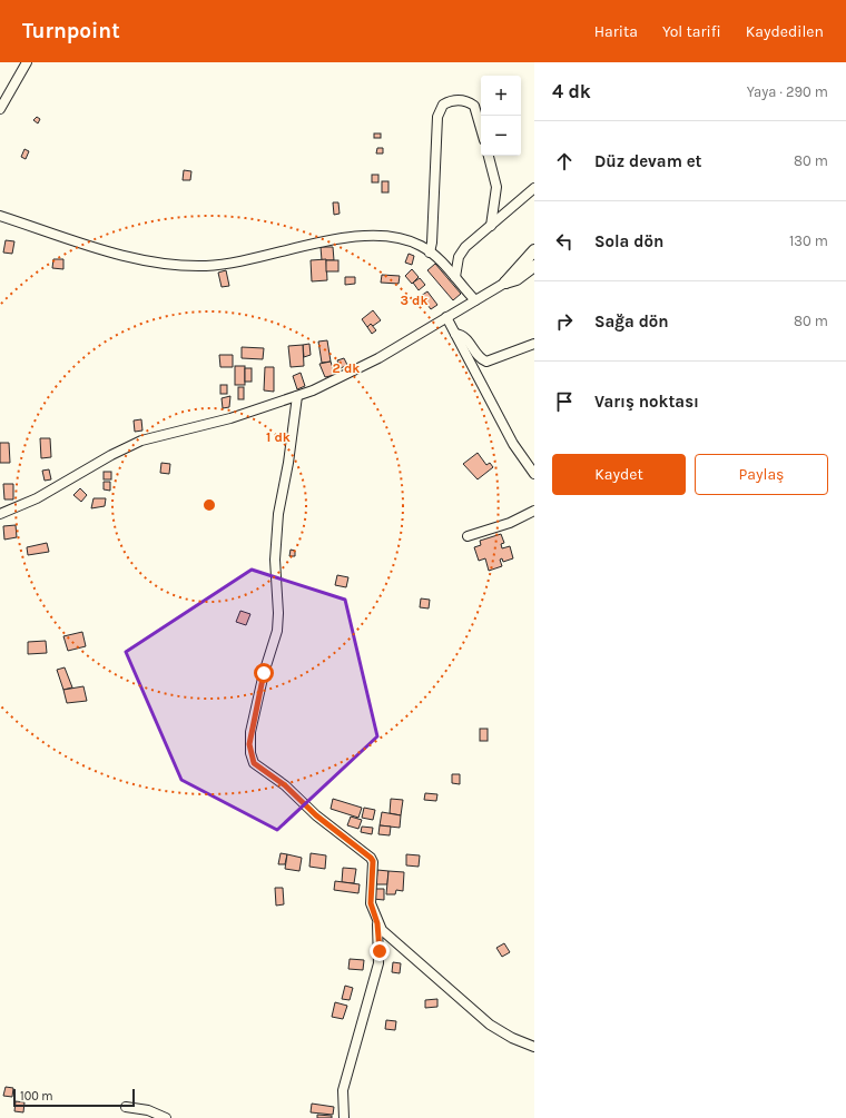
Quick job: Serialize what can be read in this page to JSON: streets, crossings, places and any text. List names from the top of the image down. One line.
{"scale_bar":"100 m","page":{"header":"Turnpoint","nav":["Harita","Yol tarifi","Kaydedilen"],"heading":["4 dk","Yaya · 290 m"],"map_buttons":["+","−"],"list":[["Düz devam et","80 m"],["Sola dön","130 m"],["Sağa dön","80 m"],"Varış noktası"],"buttons":["Kaydet","Paylaş"],"scale":"100 m"},"rings":["3 dk","2 dk","1 dk"]}
